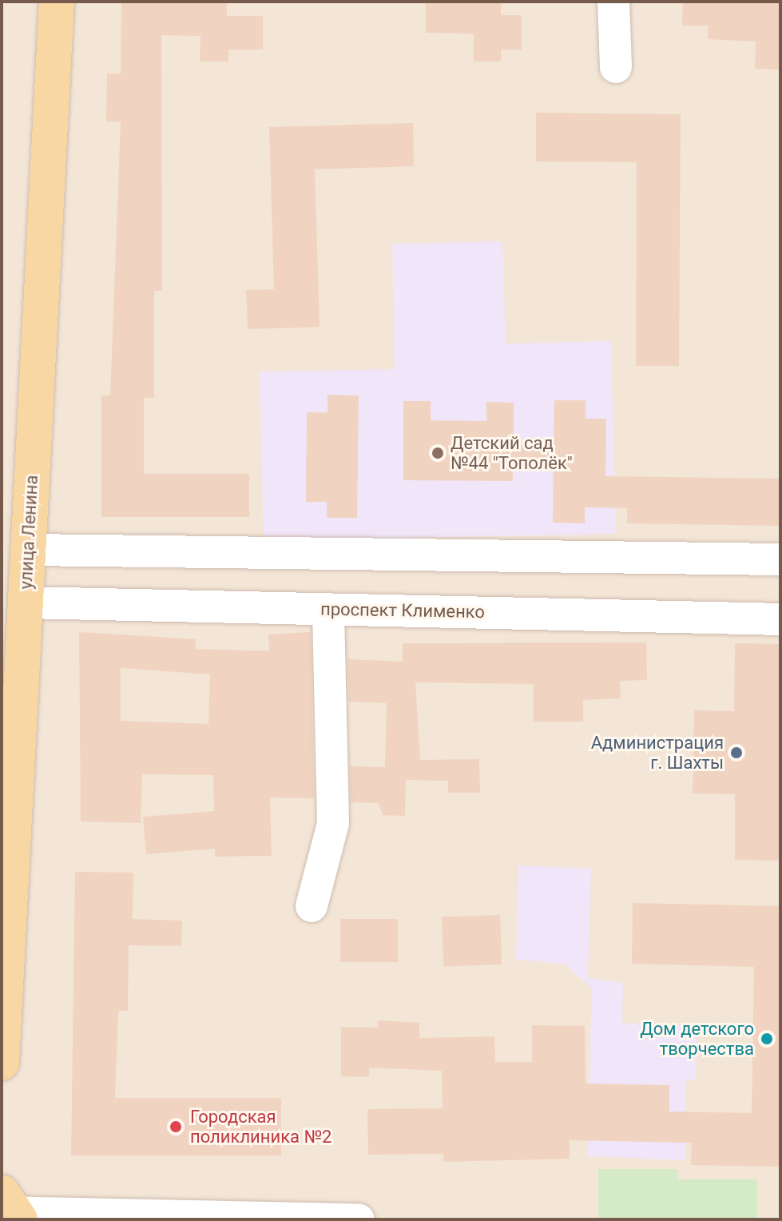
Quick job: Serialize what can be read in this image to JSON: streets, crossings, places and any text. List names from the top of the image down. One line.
{"streets":{"main road":["улица Ленина"],"street":["проспект Клименко"]},"crossings":[["улица Ленина","проспект Клименко"]],"places":["Детский сад №44 \"Тополёк\"","Администрация г. Шахты","Дом детского творчества","Городская поликлиника №2"]}
